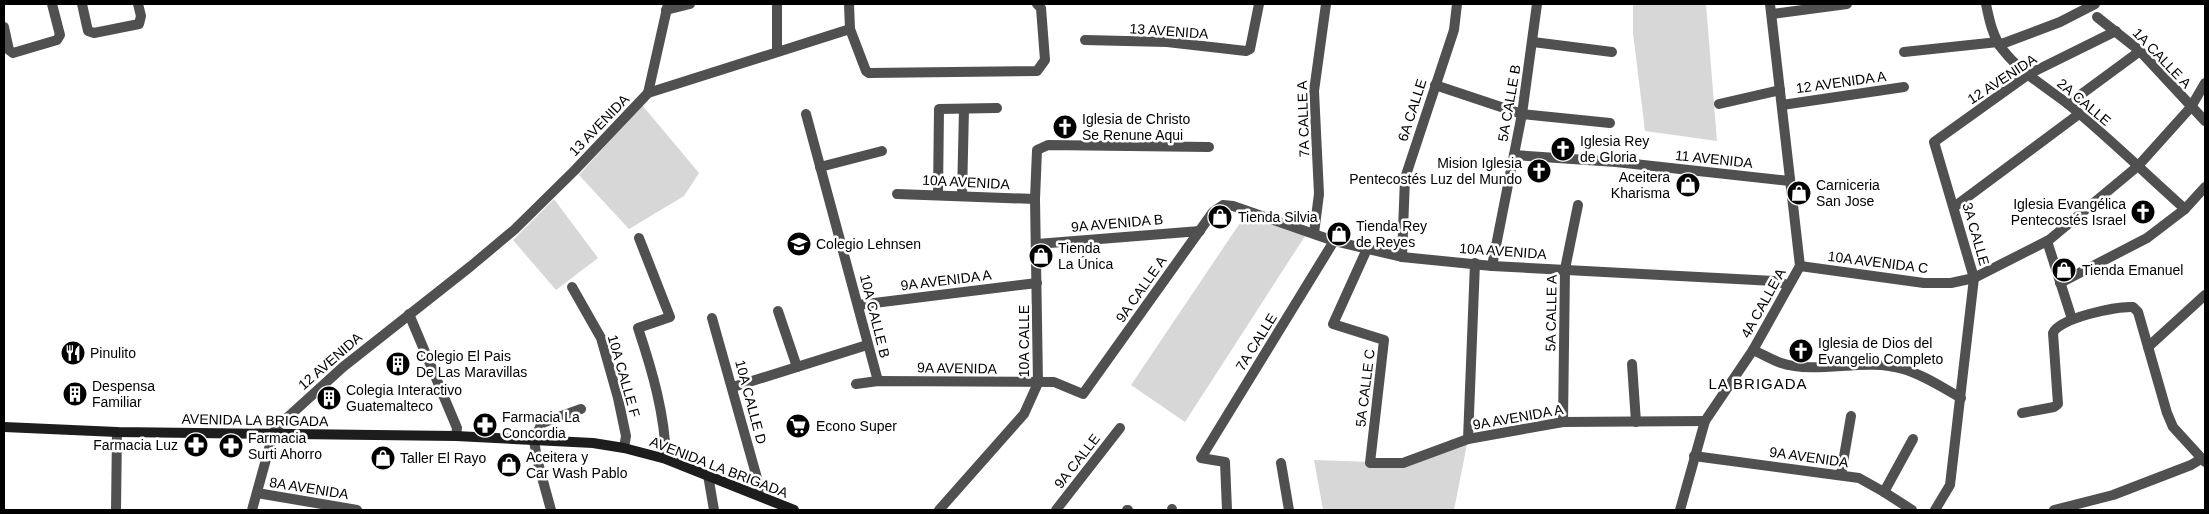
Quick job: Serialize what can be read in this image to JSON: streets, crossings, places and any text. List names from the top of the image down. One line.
{"streets":{"main road":["AVENIDA LA BRIGADA"],"street":["13 AVENIDA","1A CALLE A","12 AVENIDA","12 AVENIDA A","2A CALLE","5A CALLE B","6A CALLE","7A CALLE A","11 AVENIDA","10A AVENIDA","9A AVENIDA B","3A CALLE","10A AVENIDA C","9A AVENIDA A","9A CALLE A","4A CALLE A","5A CALLE A","10A CALLE B","10A CALLE","7A CALLE","9A AVENIDA","10A CALLE F","5A CALLE C","10A CALLE D","9A CALLE","8A AVENIDA"]},"crossings":[["13 AVENIDA","12 AVENIDA"],["1A CALLE A","12 AVENIDA"],["1A CALLE A","10A AVENIDA C"],["12 AVENIDA","2A CALLE"],["12 AVENIDA","3A CALLE"],["12 AVENIDA","AVENIDA LA BRIGADA"],["12 AVENIDA A","4A CALLE A"],["2A CALLE","10A AVENIDA C"],["5A CALLE B","11 AVENIDA"],["5A CALLE B","10A AVENIDA"],["6A CALLE","10A AVENIDA"],["7A CALLE A","10A AVENIDA"],["11 AVENIDA","4A CALLE A"],["10A AVENIDA","9A CALLE A"],["10A AVENIDA","4A CALLE A"],["10A AVENIDA","5A CALLE A"],["10A AVENIDA","10A CALLE"],["10A AVENIDA","7A CALLE"],["10A AVENIDA","5A CALLE C"],["9A AVENIDA B","9A CALLE A"],["9A AVENIDA B","10A CALLE"],["3A CALLE","10A AVENIDA C"],["10A AVENIDA C","4A CALLE A"],["9A AVENIDA A","4A CALLE A"],["9A AVENIDA A","5A CALLE A"],["9A AVENIDA A","10A CALLE B"],["9A AVENIDA A","10A CALLE"],["9A AVENIDA A","5A CALLE C"],["9A CALLE A","9A AVENIDA"],["4A CALLE A","9A AVENIDA"],["10A CALLE B","9A AVENIDA"],["10A CALLE","9A AVENIDA"],["10A CALLE F","AVENIDA LA BRIGADA"],["10A CALLE D","AVENIDA LA BRIGADA"]],"districts":["LA BRIGADA"],"places":{"church":["Iglesia de Christo Se Renune Aqui","Iglesia Rey de Gloria","Mision Iglesia Pentecostés Luz del Mundo","Iglesia Evangélica Pentecostés Israel","Iglesia de Dios del Evangelio Completo"],"shop":["Aceitera Kharisma","Carniceria San Jose","Tienda Silvia","Tienda Rey de Reyes","Tienda La Única","Tienda Emanuel","Taller El Rayo","Aceitera y Car Wash Pablo"],"school or university":["Colegio Lehnsen"],"restaurant":["Pinulito"],"building":["Colegio El Pais De Las Maravillas","Despensa Familiar","Colegia Interactivo Guatemalteco"],"pharmacy":["Farmacia La Concordia","Farmacia Luz","Farmacia Surti Ahorro"],"supermarket":["Econo Super"]}}
